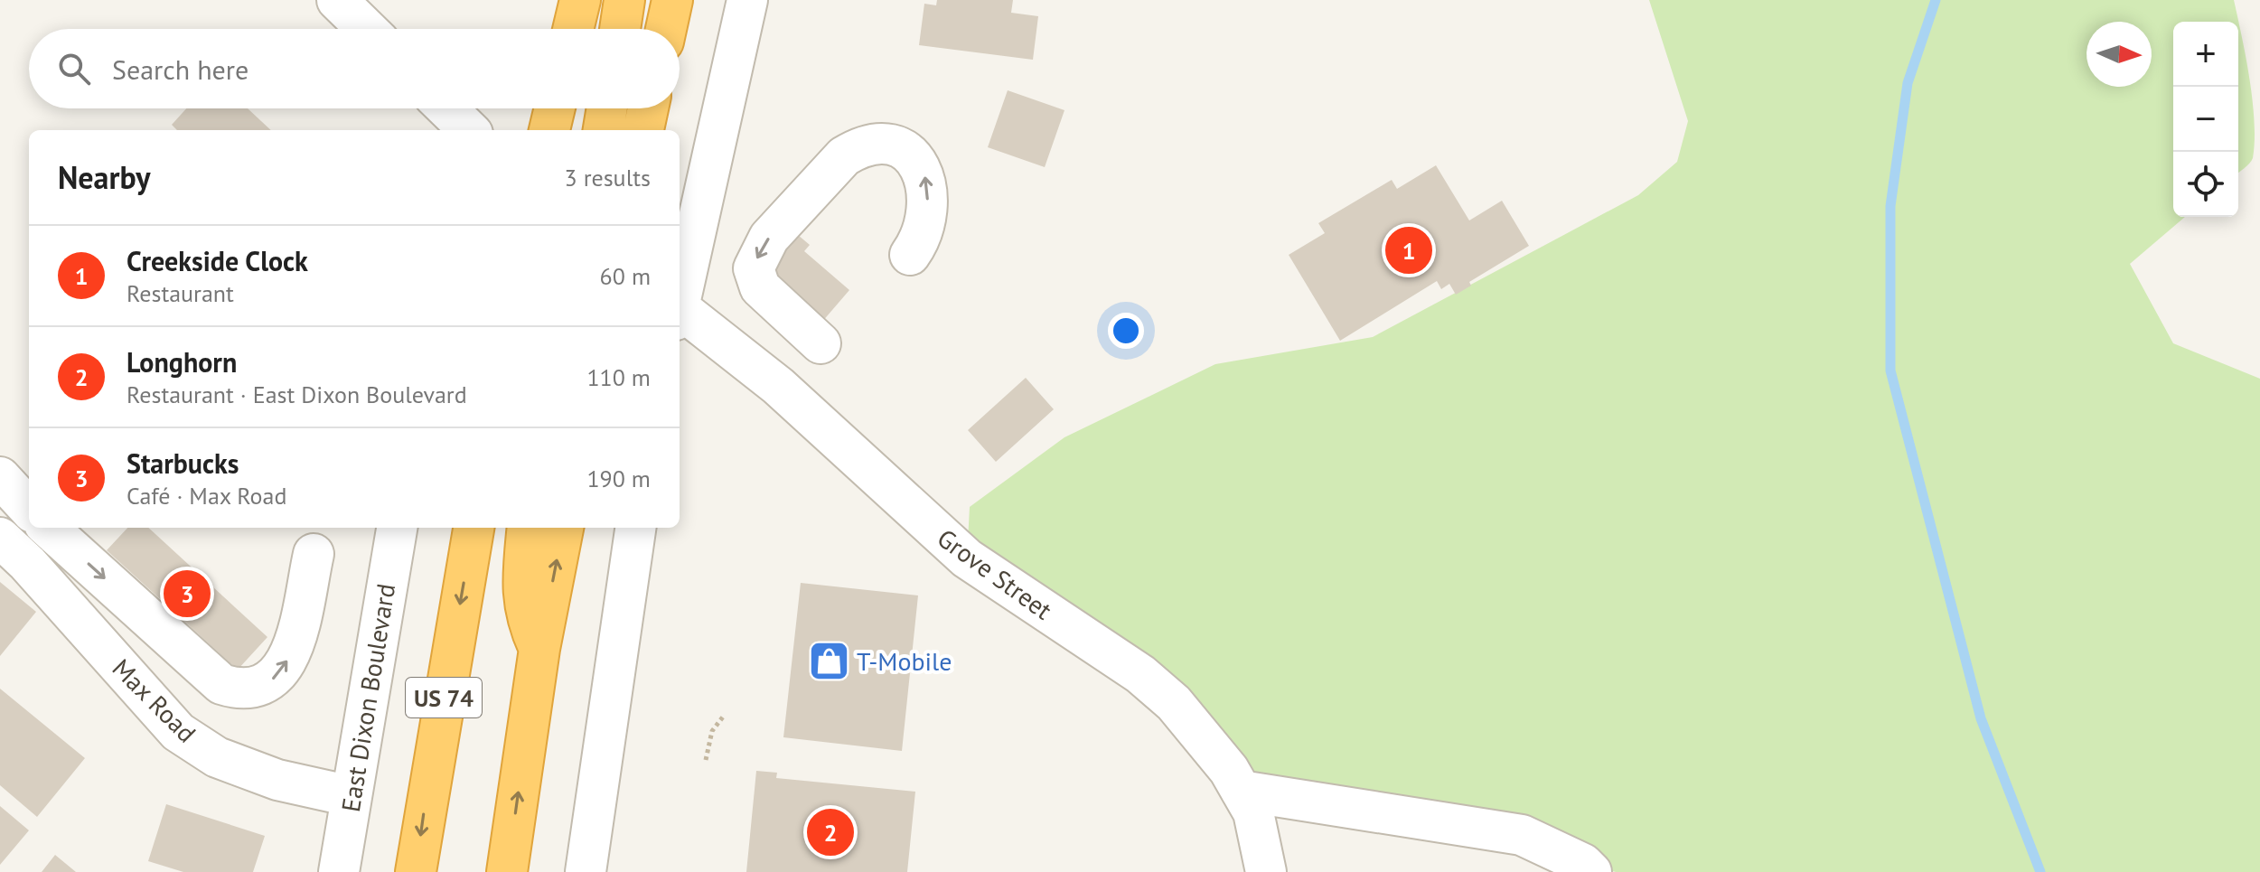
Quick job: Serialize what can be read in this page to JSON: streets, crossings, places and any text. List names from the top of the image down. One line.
{"streets":{"highway":["US 74"],"street":["Grove Street","East Dixon Boulevard","Max Road"]},"crossings":[["East Dixon Boulevard","Max Road"]],"places":{"shop":["T-Mobile"]},"north":"right","page":{"map_buttons":["+","−"],"search":"Search here","heading":["Nearby","3 results"],"pins":["1","3","2"],"list":[{"mark":"1","name":"Creekside Clock","note":"Restaurant","value":"60 m"},{"mark":"2","name":"Longhorn","note":"Restaurant · East Dixon Boulevard","value":"110 m"},{"mark":"3","name":"Starbucks","note":"Café · Max Road","value":"190 m"}]}}
